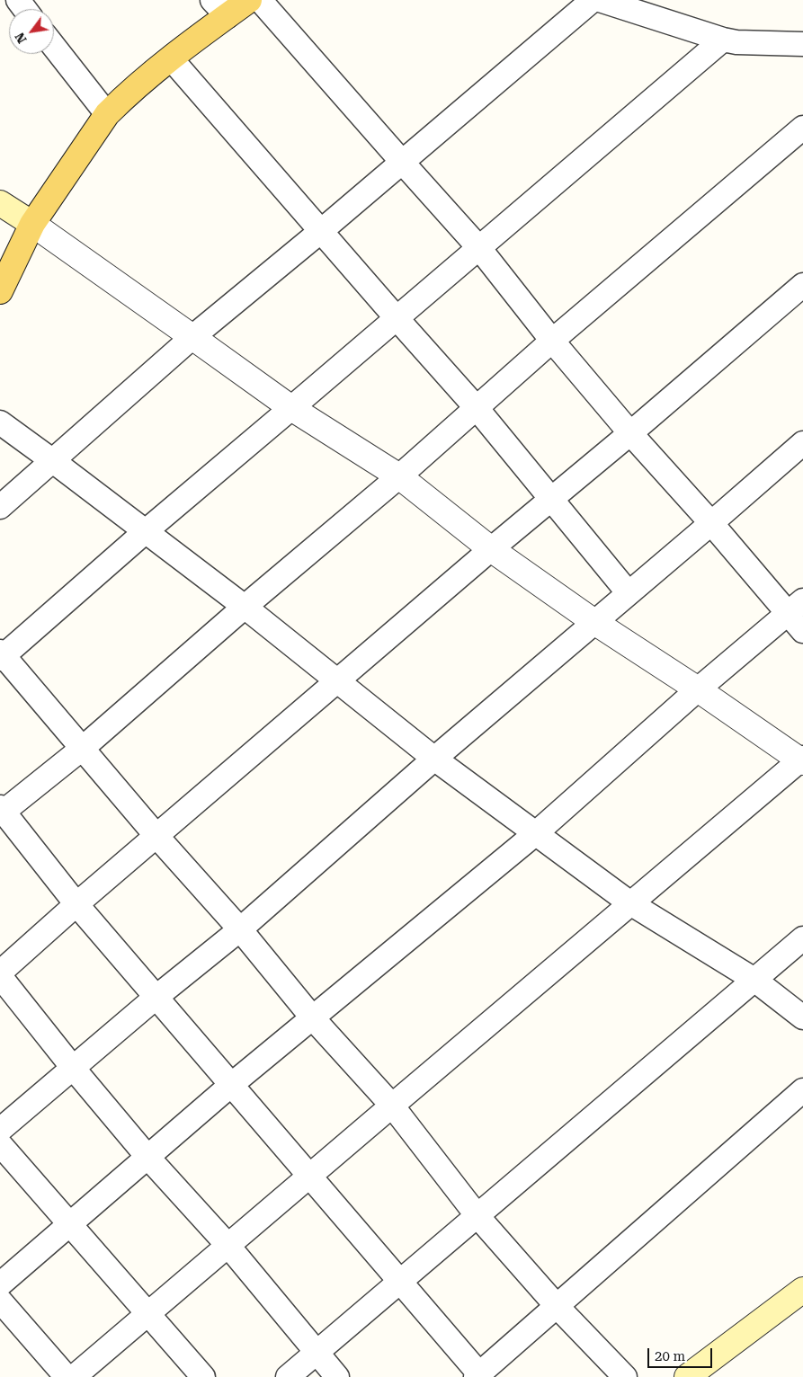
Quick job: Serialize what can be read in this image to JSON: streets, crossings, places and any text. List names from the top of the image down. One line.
{"scale_bar":"20 m","north":"bottom left"}
